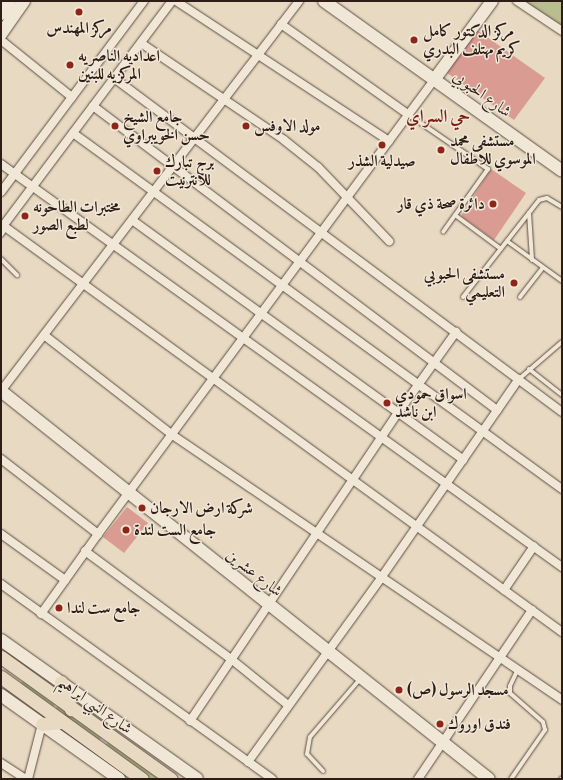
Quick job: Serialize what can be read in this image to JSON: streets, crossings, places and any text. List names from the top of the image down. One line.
{"streets":{"main road":["شارع النبي ابراهيم"],"street":["شارع الحبوبي","شارع عشرين"]},"districts":["حي السراي"],"places":["مركز المهندس","مركز الدكتور كامل كريم مهتلف البدري","اعداديه الناصريه المركزيه للبنين","جامع الشيخ حسن الخويبراوي","مولد الاوفس","صيدلية الشذر","مستشفى محمد الموسوي للاطفال","برج تبارك للانترنيت","دائرة صحة ذي قار","مختبرات الطاحونه لطبع الصور","مستشفى الحبوبي التعليمي","اسواق حمودي ابن ناشد","شركة ارض الارجان","جامع الست لندة","جامع ست لندا","مسجد الرسول (ص)","فندق اوروك"]}
